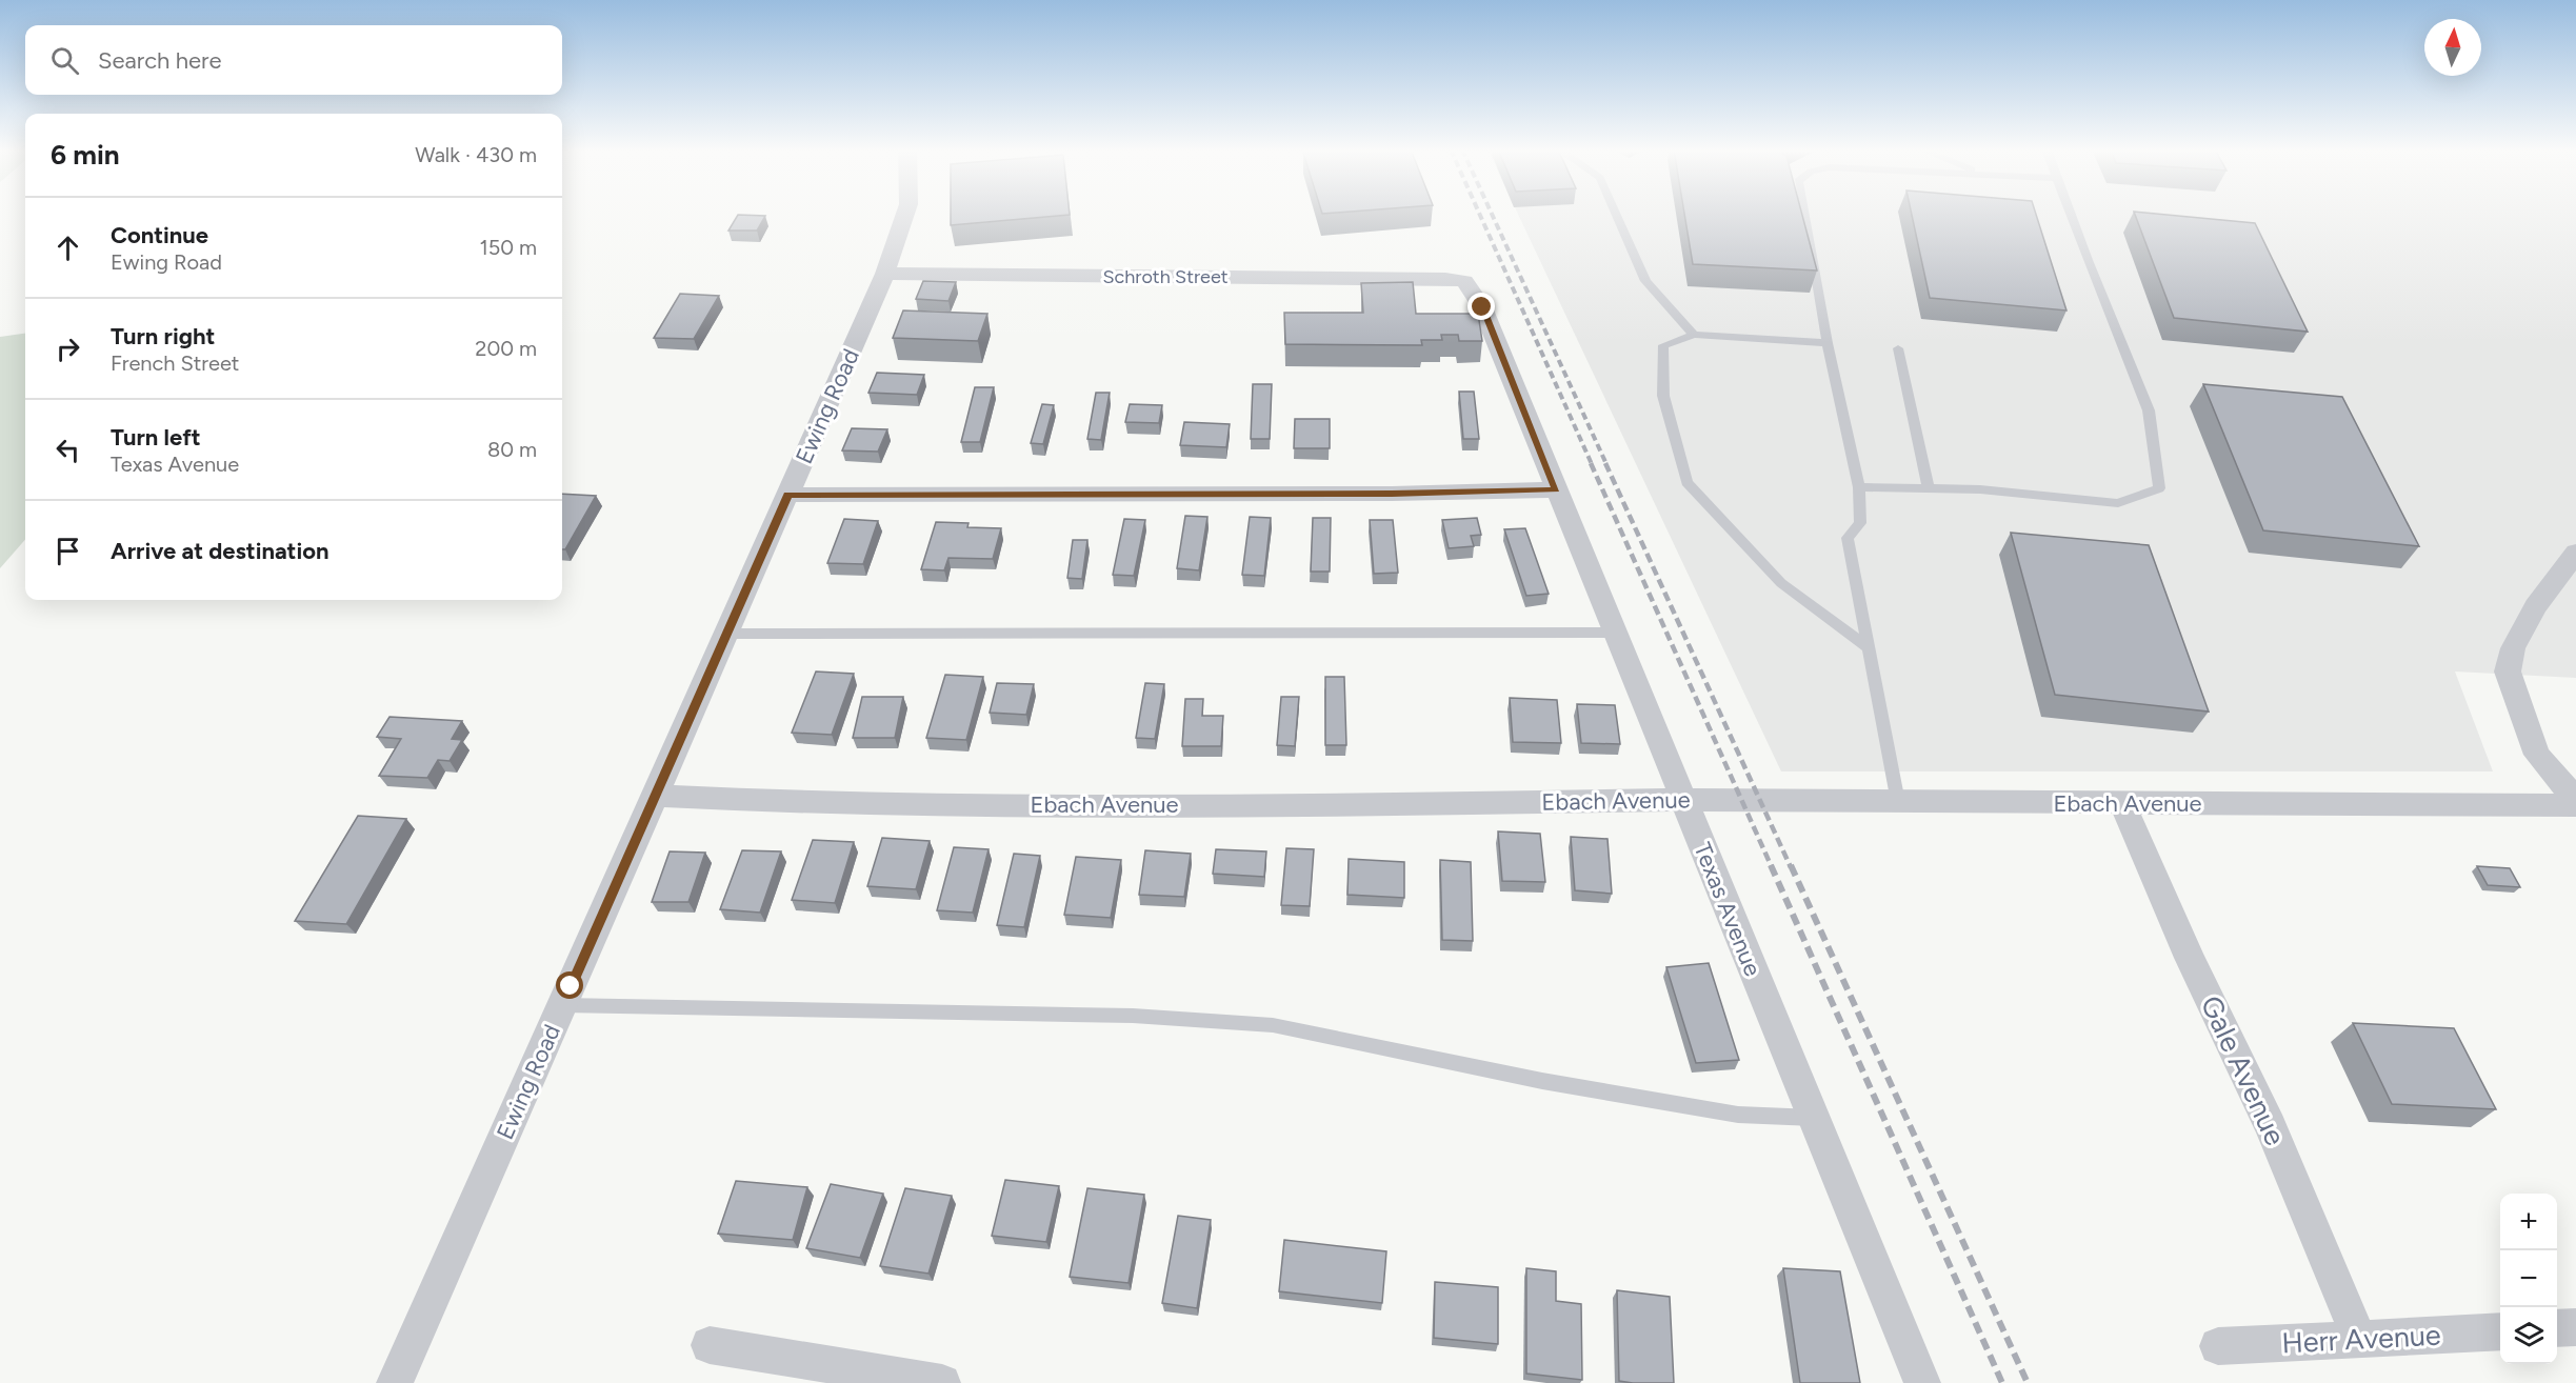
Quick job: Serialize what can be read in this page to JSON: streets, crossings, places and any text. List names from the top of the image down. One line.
{"streets":{"street":["Schroth Street","Ewing Road","Ebach Avenue","Texas Avenue","Gale Avenue","Herr Avenue"]},"crossings":[["Schroth Street","Ewing Road"],["Schroth Street","Texas Avenue"],["Ewing Road","Ebach Avenue"],["Ebach Avenue","Texas Avenue"],["Ebach Avenue","Gale Avenue"],["Gale Avenue","Herr Avenue"]],"north":"top","page":{"search":"Search here","heading":["6 min","Walk · 430 m"],"list":[["Continue","Ewing Road","150 m"],["Turn right","French Street","200 m"],["Turn left","Texas Avenue","80 m"],"Arrive at destination"],"map_buttons":["+","−"]}}
